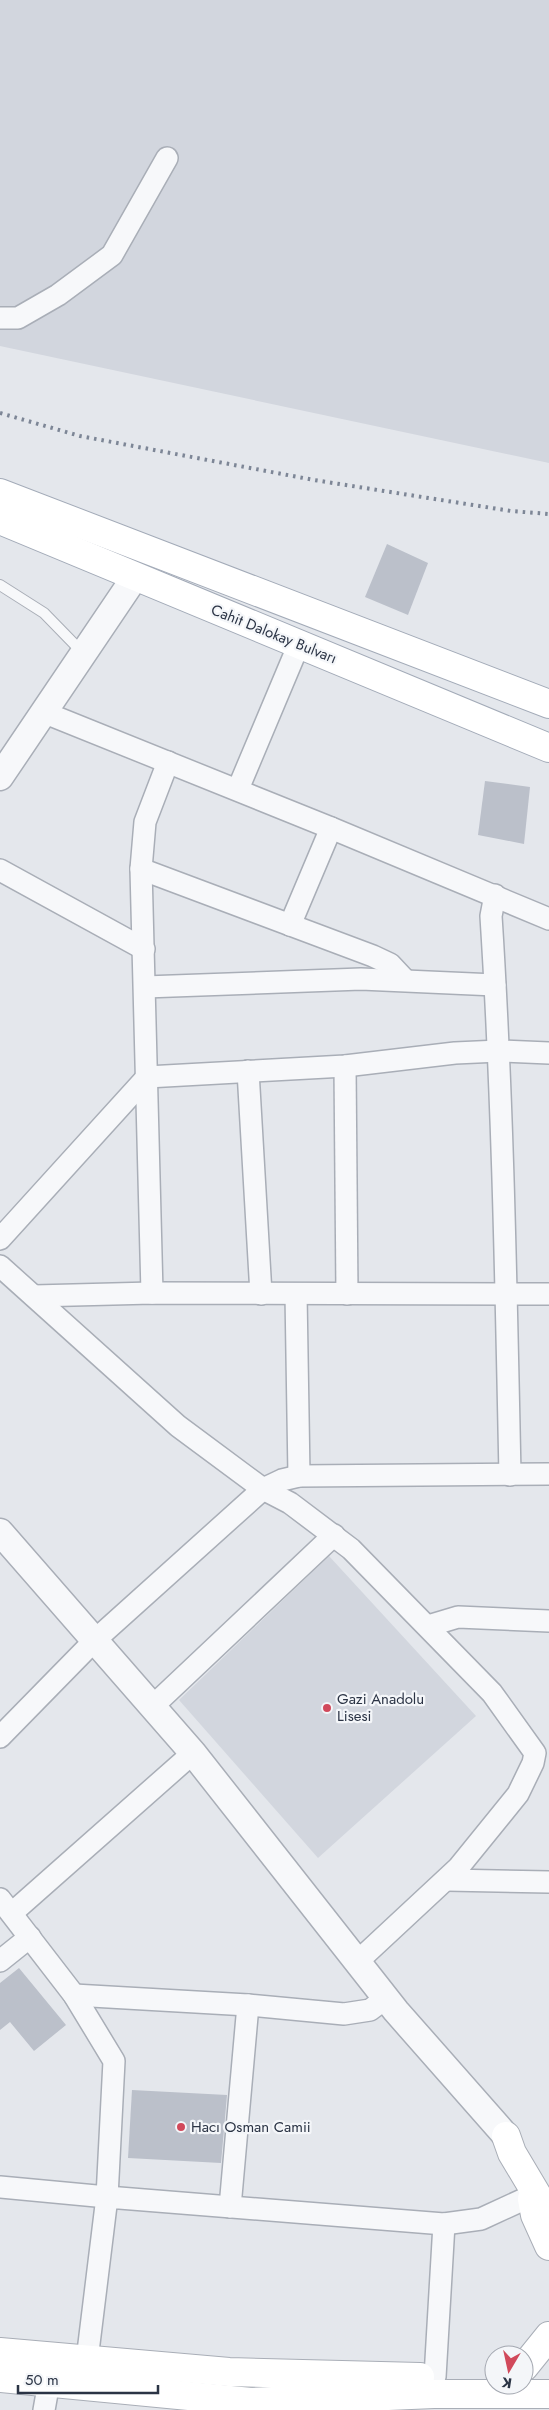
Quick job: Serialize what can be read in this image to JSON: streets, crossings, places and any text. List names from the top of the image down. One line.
{"streets":{"main road":["Cahit Dalokay Bulvarı"]},"places":["Gazi Anadolu Lisesi","Hacı Osman Camii"],"scale_bar":"50 m","north":"bottom"}
